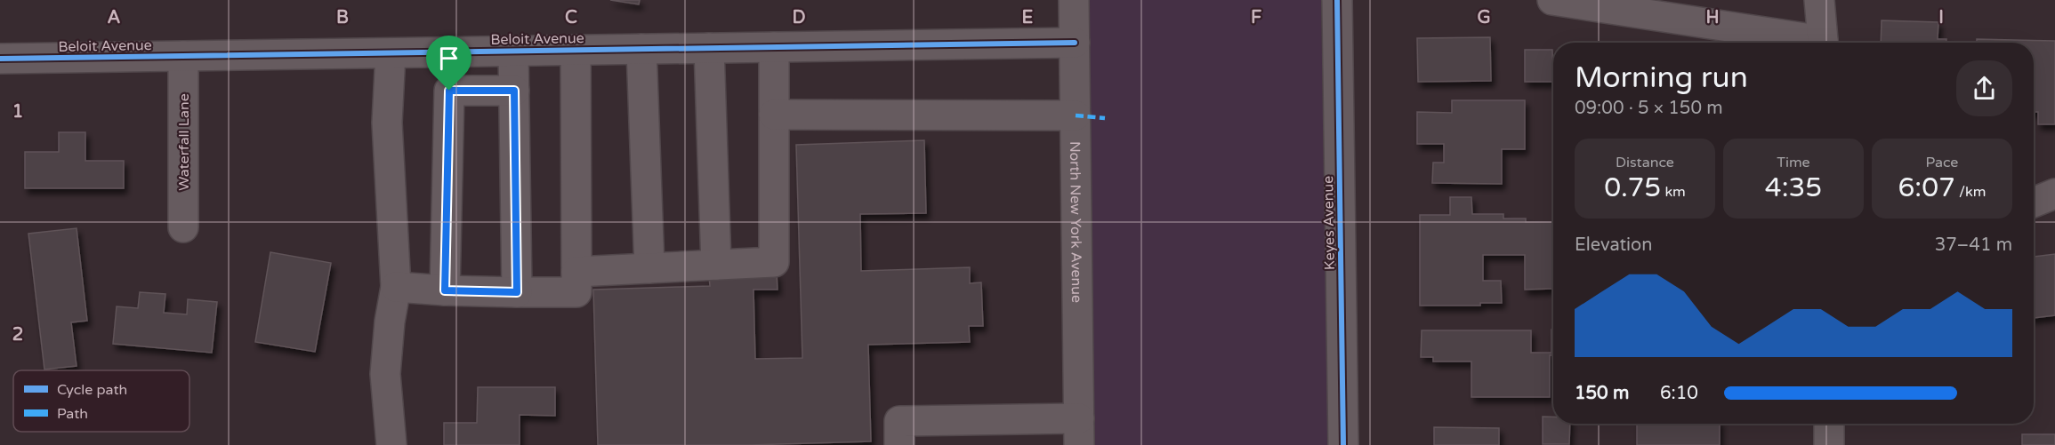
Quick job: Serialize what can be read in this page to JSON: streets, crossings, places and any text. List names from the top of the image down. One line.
{"streets":{"street":["Beloit Avenue","Waterfall Lane","North New York Avenue","Keyes Avenue"]},"crossings":[["Beloit Avenue","Waterfall Lane"],["Beloit Avenue","North New York Avenue"]],"legend":["Cycle path","Path"],"page":{"heading":["Morning run","09:00 · 5 × 150 m"],"stats":[["Distance","0.75 km"],["Time","4:35"],["Pace","6:07 /km"]],"chart":["Elevation","37–41 m"],"list":[{"name":"150 m","note":"6:10"}]},"grid":{"columns":["A","B","C","D","E","F","G","H","I"],"rows":["1","2"]}}
